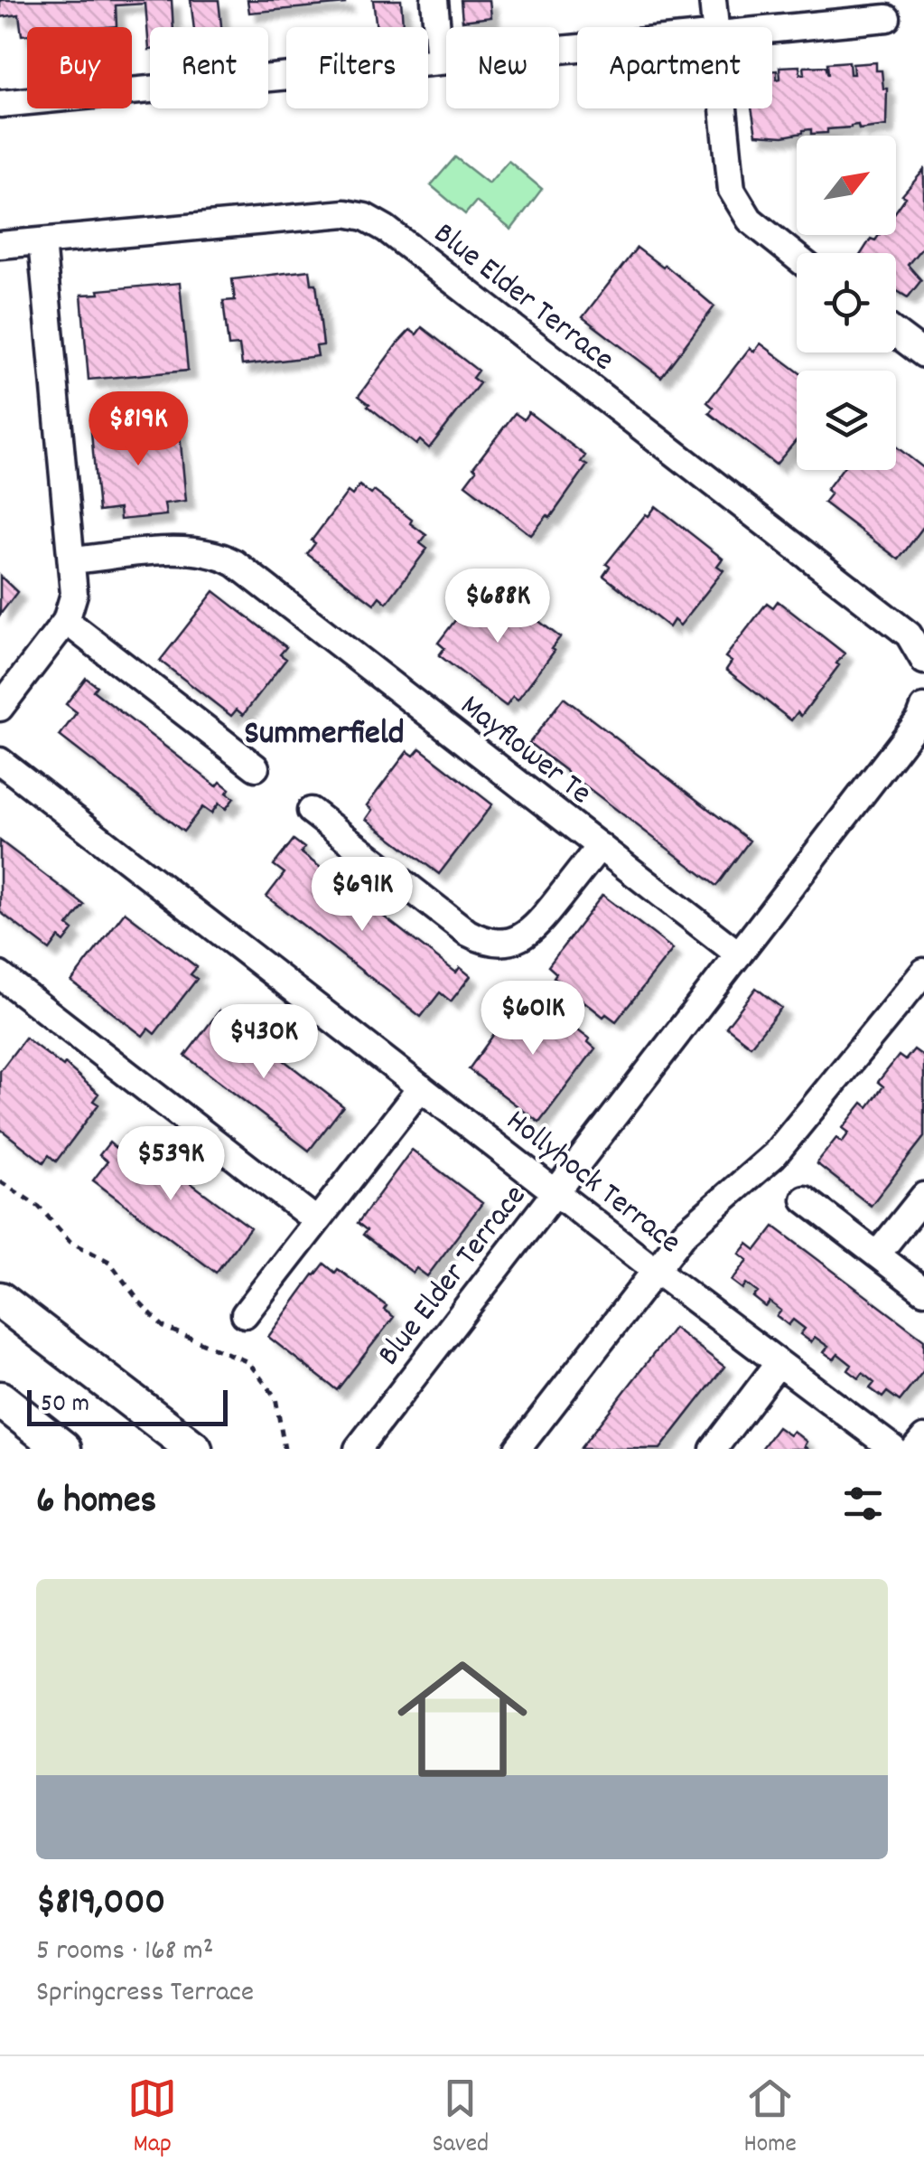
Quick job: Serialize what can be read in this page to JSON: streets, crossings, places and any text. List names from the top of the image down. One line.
{"streets":{"street":["Blue Elder Terrace","Mayflower Te","Hollyhock Terrace"]},"crossings":[["Blue Elder Terrace","Mayflower Te"],["Blue Elder Terrace","Hollyhock Terrace"]],"districts":["Summerfield"],"scale_bar":"50 m","north":"top right","page":{"chip":["Buy","Rent","Filters","New","Apartment"],"price":["$819K","$688K","$691K","$601K","$430K","$539K"],"scale":"50 m","heading":"6 homes","list":[{"name":"$819,000","note":"5 rooms · 168 m² · Springcress Terrace"}],"tabs":["Map","Saved","Home"]}}
